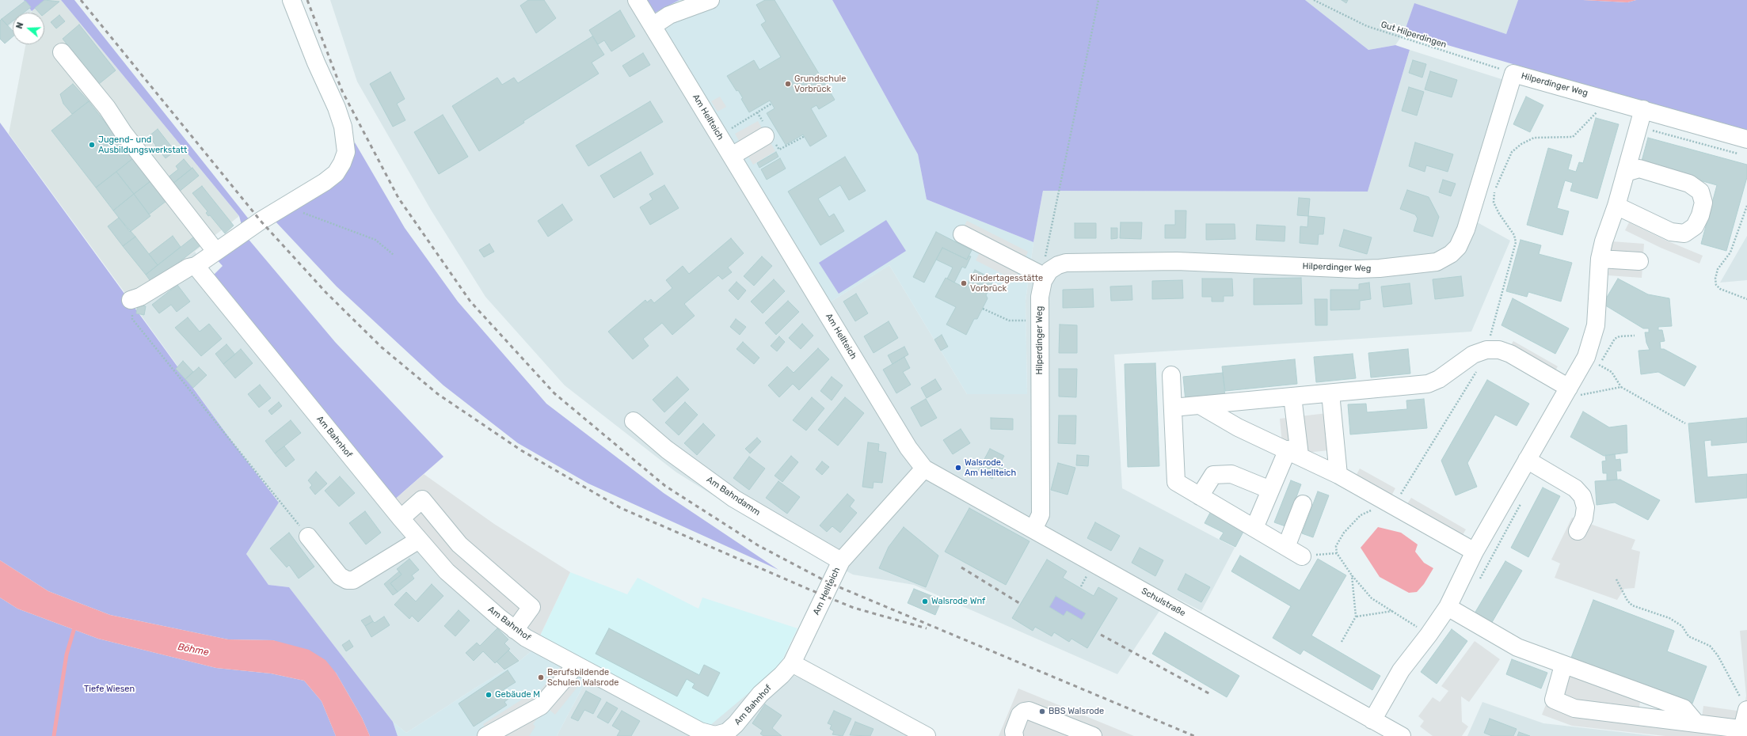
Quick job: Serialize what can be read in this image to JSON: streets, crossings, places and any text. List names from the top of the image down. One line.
{"streets":{"street":["Hilperdinger Weg","Am Hellteich","Am Bahnhof","Am Bahndamm","Schulstraße"],"path":["Gut Hilperdingen"]},"crossings":[["Gut Hilperdingen","Hilperdinger Weg"],["Hilperdinger Weg","Schulstraße"],["Am Hellteich","Am Bahnhof"],["Am Hellteich","Am Bahndamm"],["Am Hellteich","Schulstraße"]],"water":["Böhme"],"parks":["Tiefe Wiesen"],"places":["Grundschule Vorbrück","Jugend- und Ausbildungswerkstatt","Kindertagesstätte Vorbrück","Walsrode, Am Hellteich","Walsrode Wnf","Berufsbildende Schulen Walsrode","Gebäude M","BBS Walsrode"],"north":"left"}
